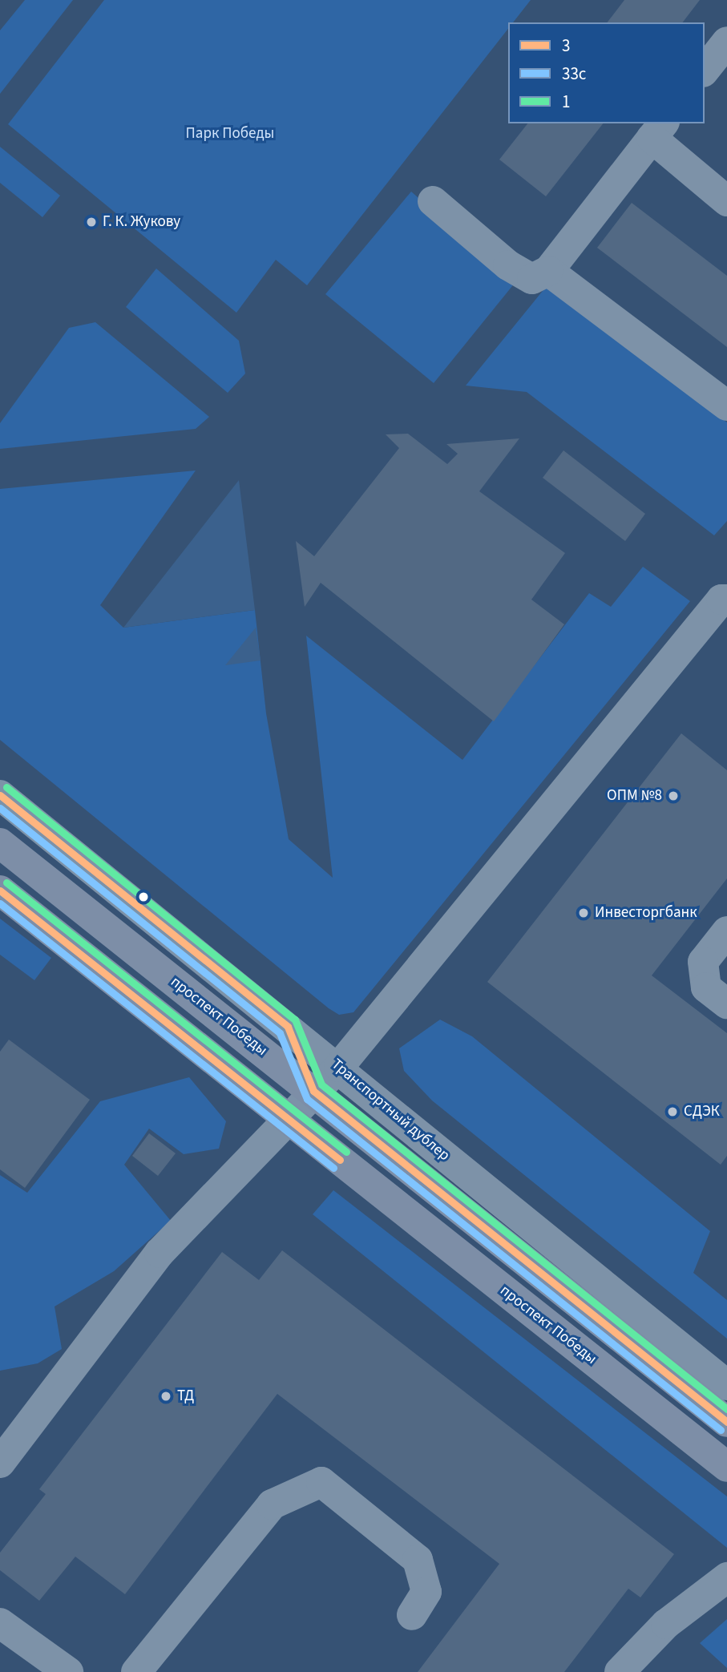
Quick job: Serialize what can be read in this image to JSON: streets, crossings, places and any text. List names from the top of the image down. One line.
{"streets":{"main road":["проспект Победы"],"lane":["Транспортный дублер"]},"parks":["Парк Победы"],"places":["Г. К. Жукову","ОПМ №8","Инвесторгбанк","СДЭК","ТД"],"lines":["transit line 1","transit line 3","transit line 33с"],"legend":["3","33с","1"]}
